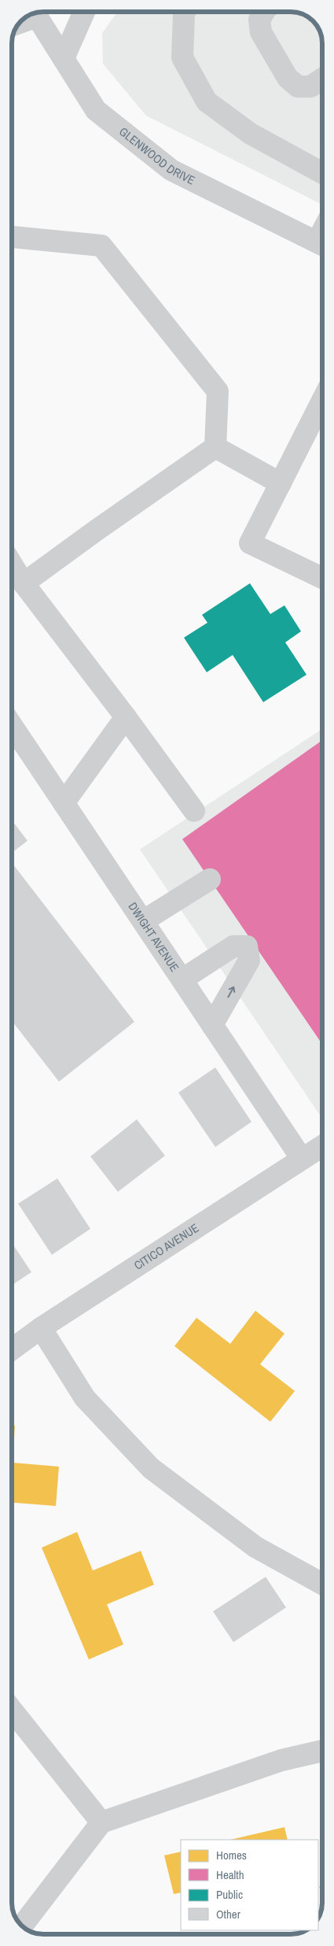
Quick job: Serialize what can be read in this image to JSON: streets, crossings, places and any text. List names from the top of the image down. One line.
{"streets":{"street":["GLENWOOD DRIVE","DWIGHT AVENUE","CITICO AVENUE"]},"crossings":[["DWIGHT AVENUE","CITICO AVENUE"]],"legend":["Homes","Health","Public","Other"]}
